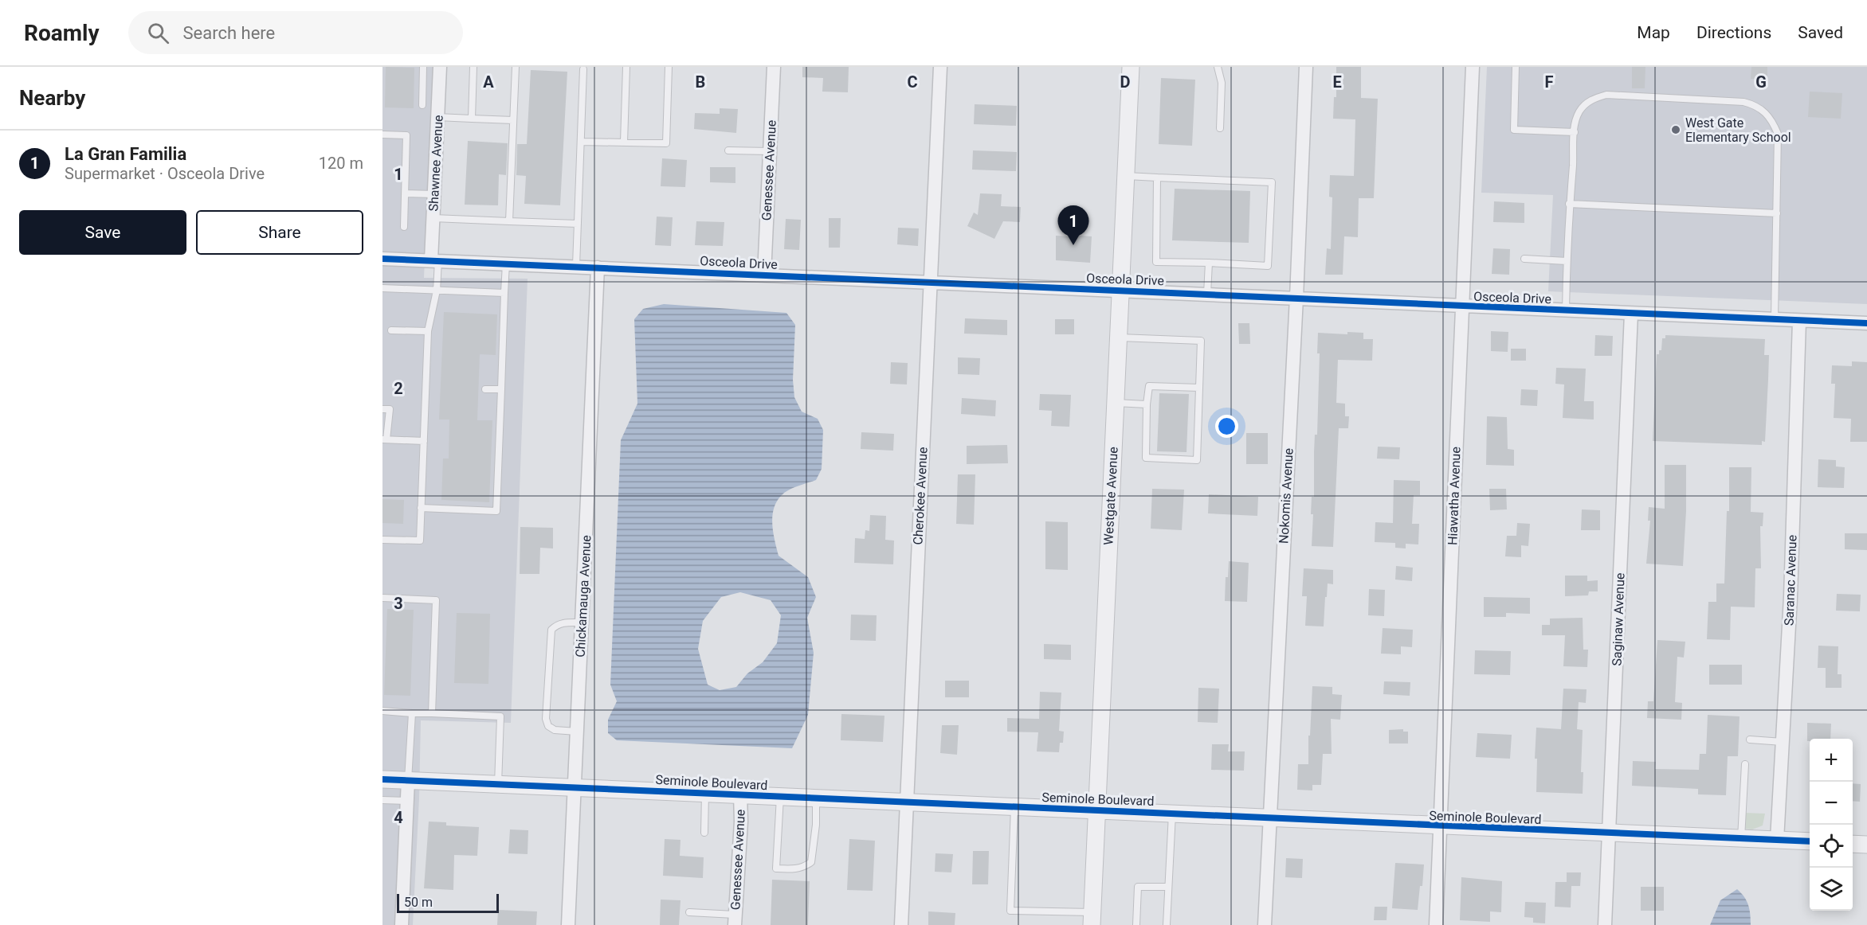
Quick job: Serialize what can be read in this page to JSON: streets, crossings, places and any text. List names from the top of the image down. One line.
{"streets":{"street":["Shawnee Avenue","Genessee Avenue","Osceola Drive","Cherokee Avenue","Westgate Avenue","Nokomis Avenue","Hiawatha Avenue","Saranac Avenue","Chickamauga Avenue","Saginaw Avenue","Seminole Boulevard"]},"crossings":[["Shawnee Avenue","Osceola Drive"],["Genessee Avenue","Osceola Drive"],["Genessee Avenue","Seminole Boulevard"],["Osceola Drive","Cherokee Avenue"],["Osceola Drive","Westgate Avenue"],["Osceola Drive","Nokomis Avenue"],["Osceola Drive","Hiawatha Avenue"],["Osceola Drive","Saranac Avenue"],["Osceola Drive","Chickamauga Avenue"],["Osceola Drive","Saginaw Avenue"],["Cherokee Avenue","Seminole Boulevard"],["Westgate Avenue","Seminole Boulevard"],["Nokomis Avenue","Seminole Boulevard"],["Hiawatha Avenue","Seminole Boulevard"],["Saranac Avenue","Seminole Boulevard"],["Chickamauga Avenue","Seminole Boulevard"],["Saginaw Avenue","Seminole Boulevard"]],"places":["West Gate Elementary School"],"scale_bar":"50 m","page":{"header":"Roamly","search":"Search here","nav":["Map","Directions","Saved"],"heading":"Nearby","list":[{"mark":"1","name":"La Gran Familia","note":"Supermarket · Osceola Drive","value":"120 m"}],"buttons":["Save","Share"],"pins":"1","map_buttons":["+","−"],"scale":"50 m"},"grid":{"columns":["A","B","C","D","E","F","G"],"rows":["1","2","3","4"]}}
